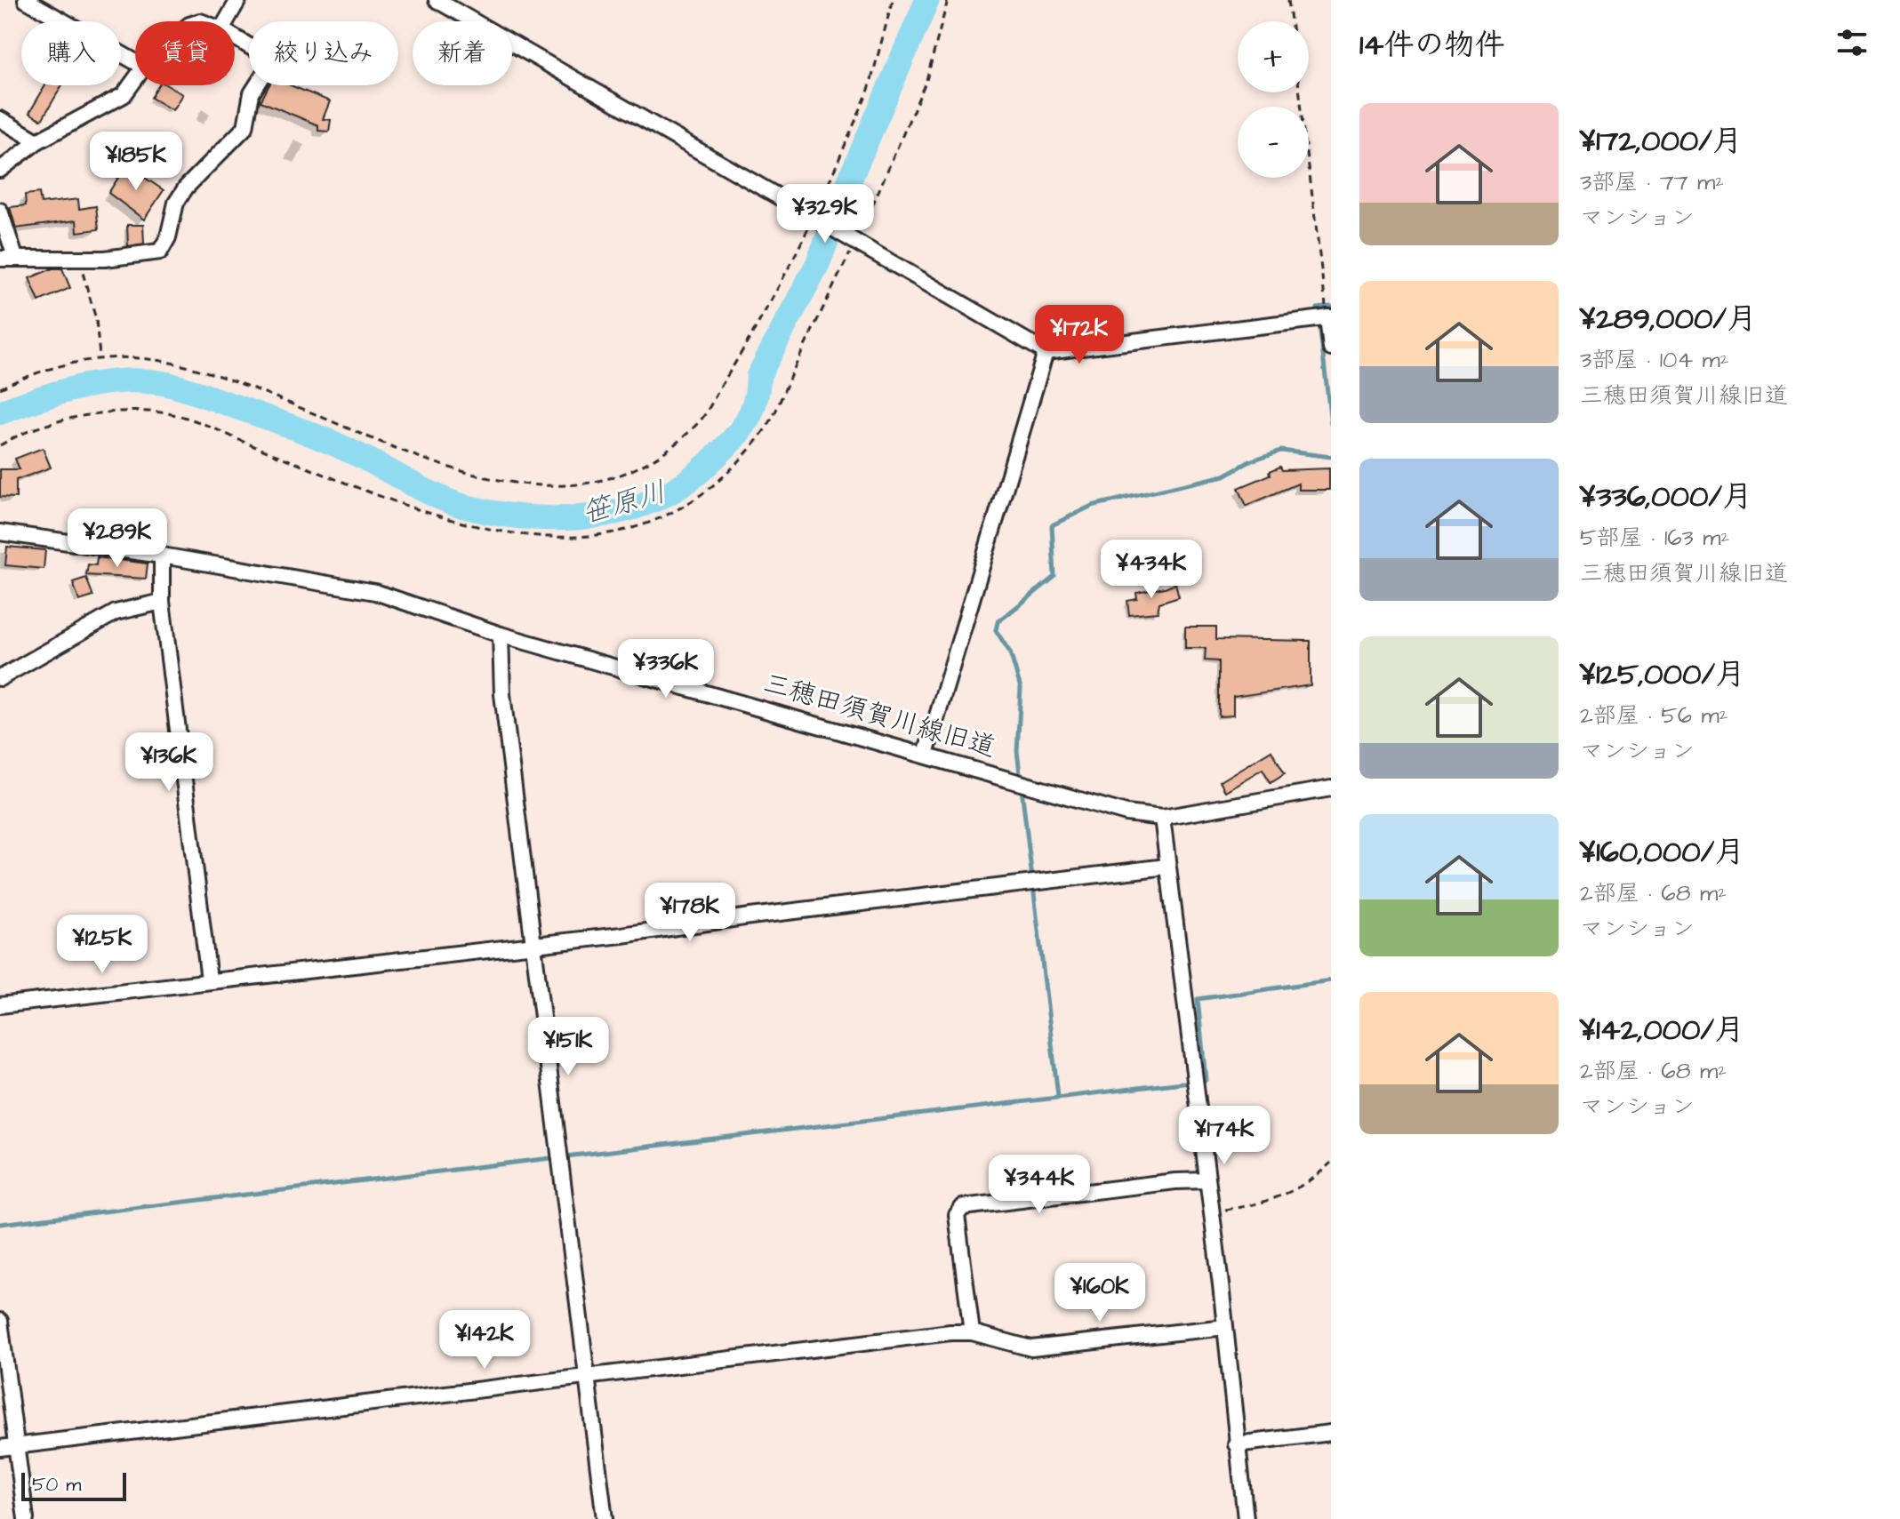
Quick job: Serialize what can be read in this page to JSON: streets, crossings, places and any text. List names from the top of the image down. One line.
{"streets":{"street":["三穂田須賀川線旧道"]},"water":["笹原川"],"scale_bar":"50 m","page":{"heading":"14件の物件","map_buttons":["+","−"],"chip":["購入","賃貸","絞り込み","新着"],"list":[{"name":"¥172,000/月","note":"3部屋 · 77 m² · マンション"},{"name":"¥289,000/月","note":"3部屋 · 104 m² · 三穂田須賀川線旧道"},{"name":"¥336,000/月","note":"5部屋 · 163 m² · 三穂田須賀川線旧道"},{"name":"¥125,000/月","note":"2部屋 · 56 m² · マンション"},{"name":"¥160,000/月","note":"2部屋 · 68 m² · マンション"},{"name":"¥142,000/月","note":"2部屋 · 68 m² · マンション"}],"price":["¥185K","¥329K","¥172K","¥289K","¥434K","¥336K","¥136K","¥178K","¥125K","¥151K","¥174K","¥344K","¥160K","¥142K"],"scale":"50 m"}}
